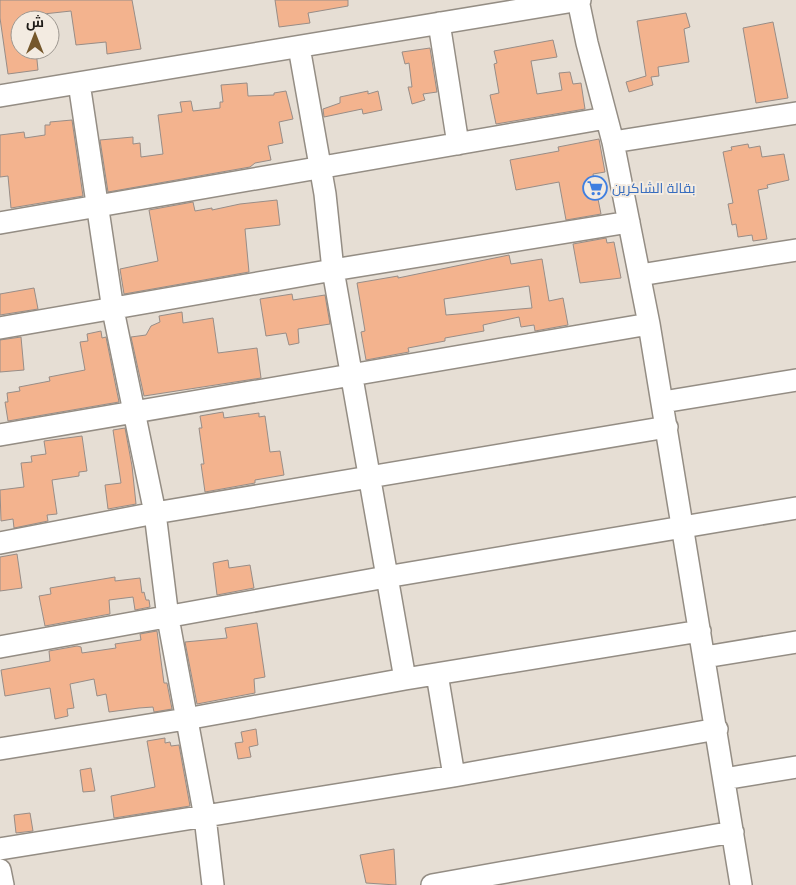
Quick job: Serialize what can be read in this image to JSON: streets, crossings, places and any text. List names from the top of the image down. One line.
{"places":{"supermarket":["بقالة الشاكرين"]},"north":"top"}
